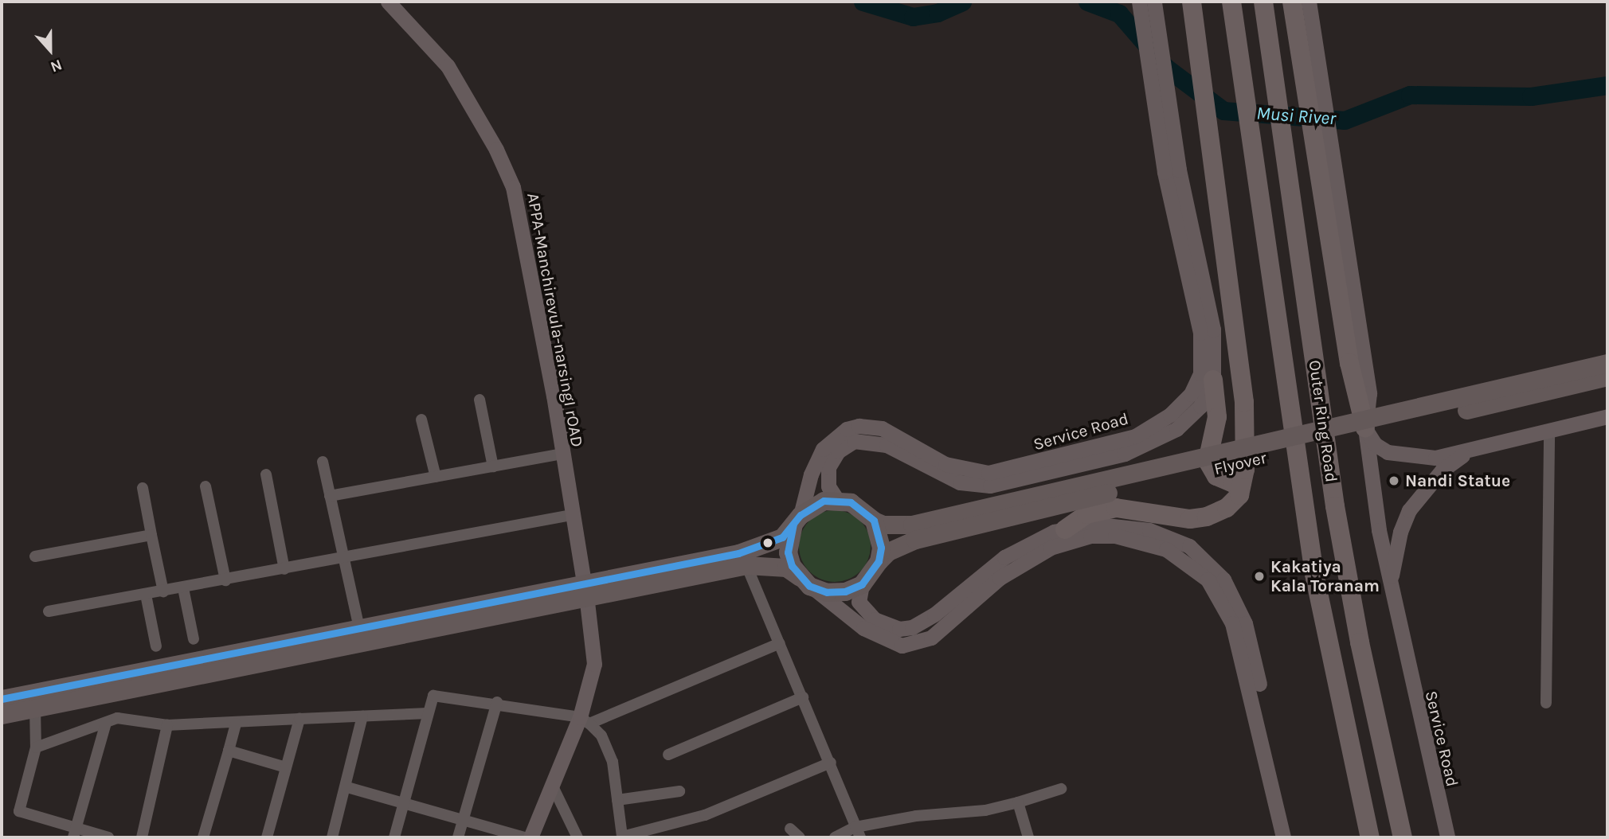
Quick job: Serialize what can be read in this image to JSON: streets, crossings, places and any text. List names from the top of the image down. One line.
{"streets":{"highway":["Outer Ring Road"],"main road":["APPA-Manchirevula-narsingI rOAD","Service Road","Flyover"]},"crossings":[["Service Road","Flyover"]],"water":["Musi River"],"places":["Nandi Statue","Kakatiya Kala Toranam"],"north":"bottom"}
